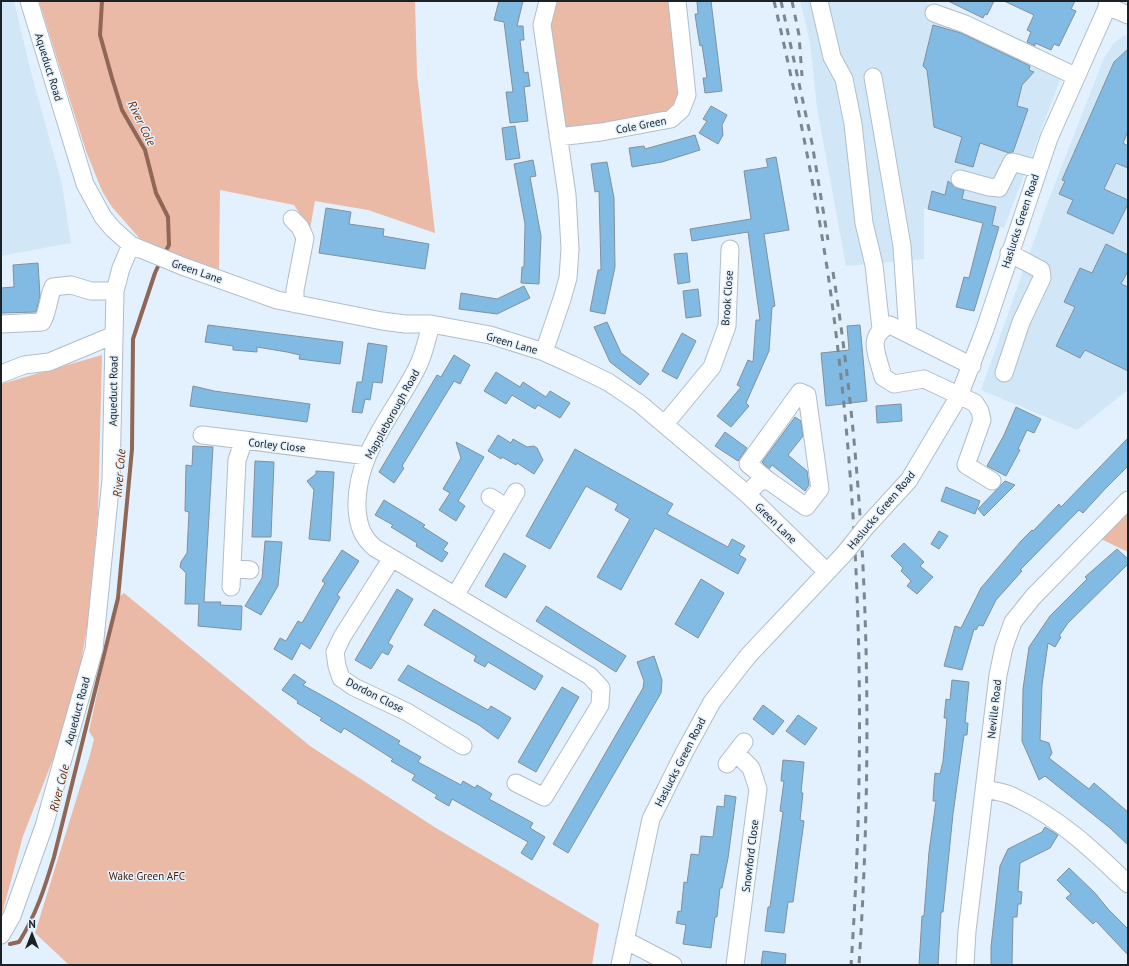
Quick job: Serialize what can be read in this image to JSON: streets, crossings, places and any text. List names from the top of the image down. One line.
{"streets":{"street":["Aqueduct Road","Cole Green","Haslucks Green Road","Green Lane","Brook Close","Mappleborough Road","Corley Close","Dordon Close","Neville Road","Snowford Close"]},"crossings":[["Aqueduct Road","Green Lane"],["Haslucks Green Road","Green Lane"],["Green Lane","Brook Close"],["Green Lane","Mappleborough Road"],["Mappleborough Road","Corley Close"],["Mappleborough Road","Dordon Close"]],"water":["River Cole"],"parks":["Wake Green AFC"],"north":"top"}
